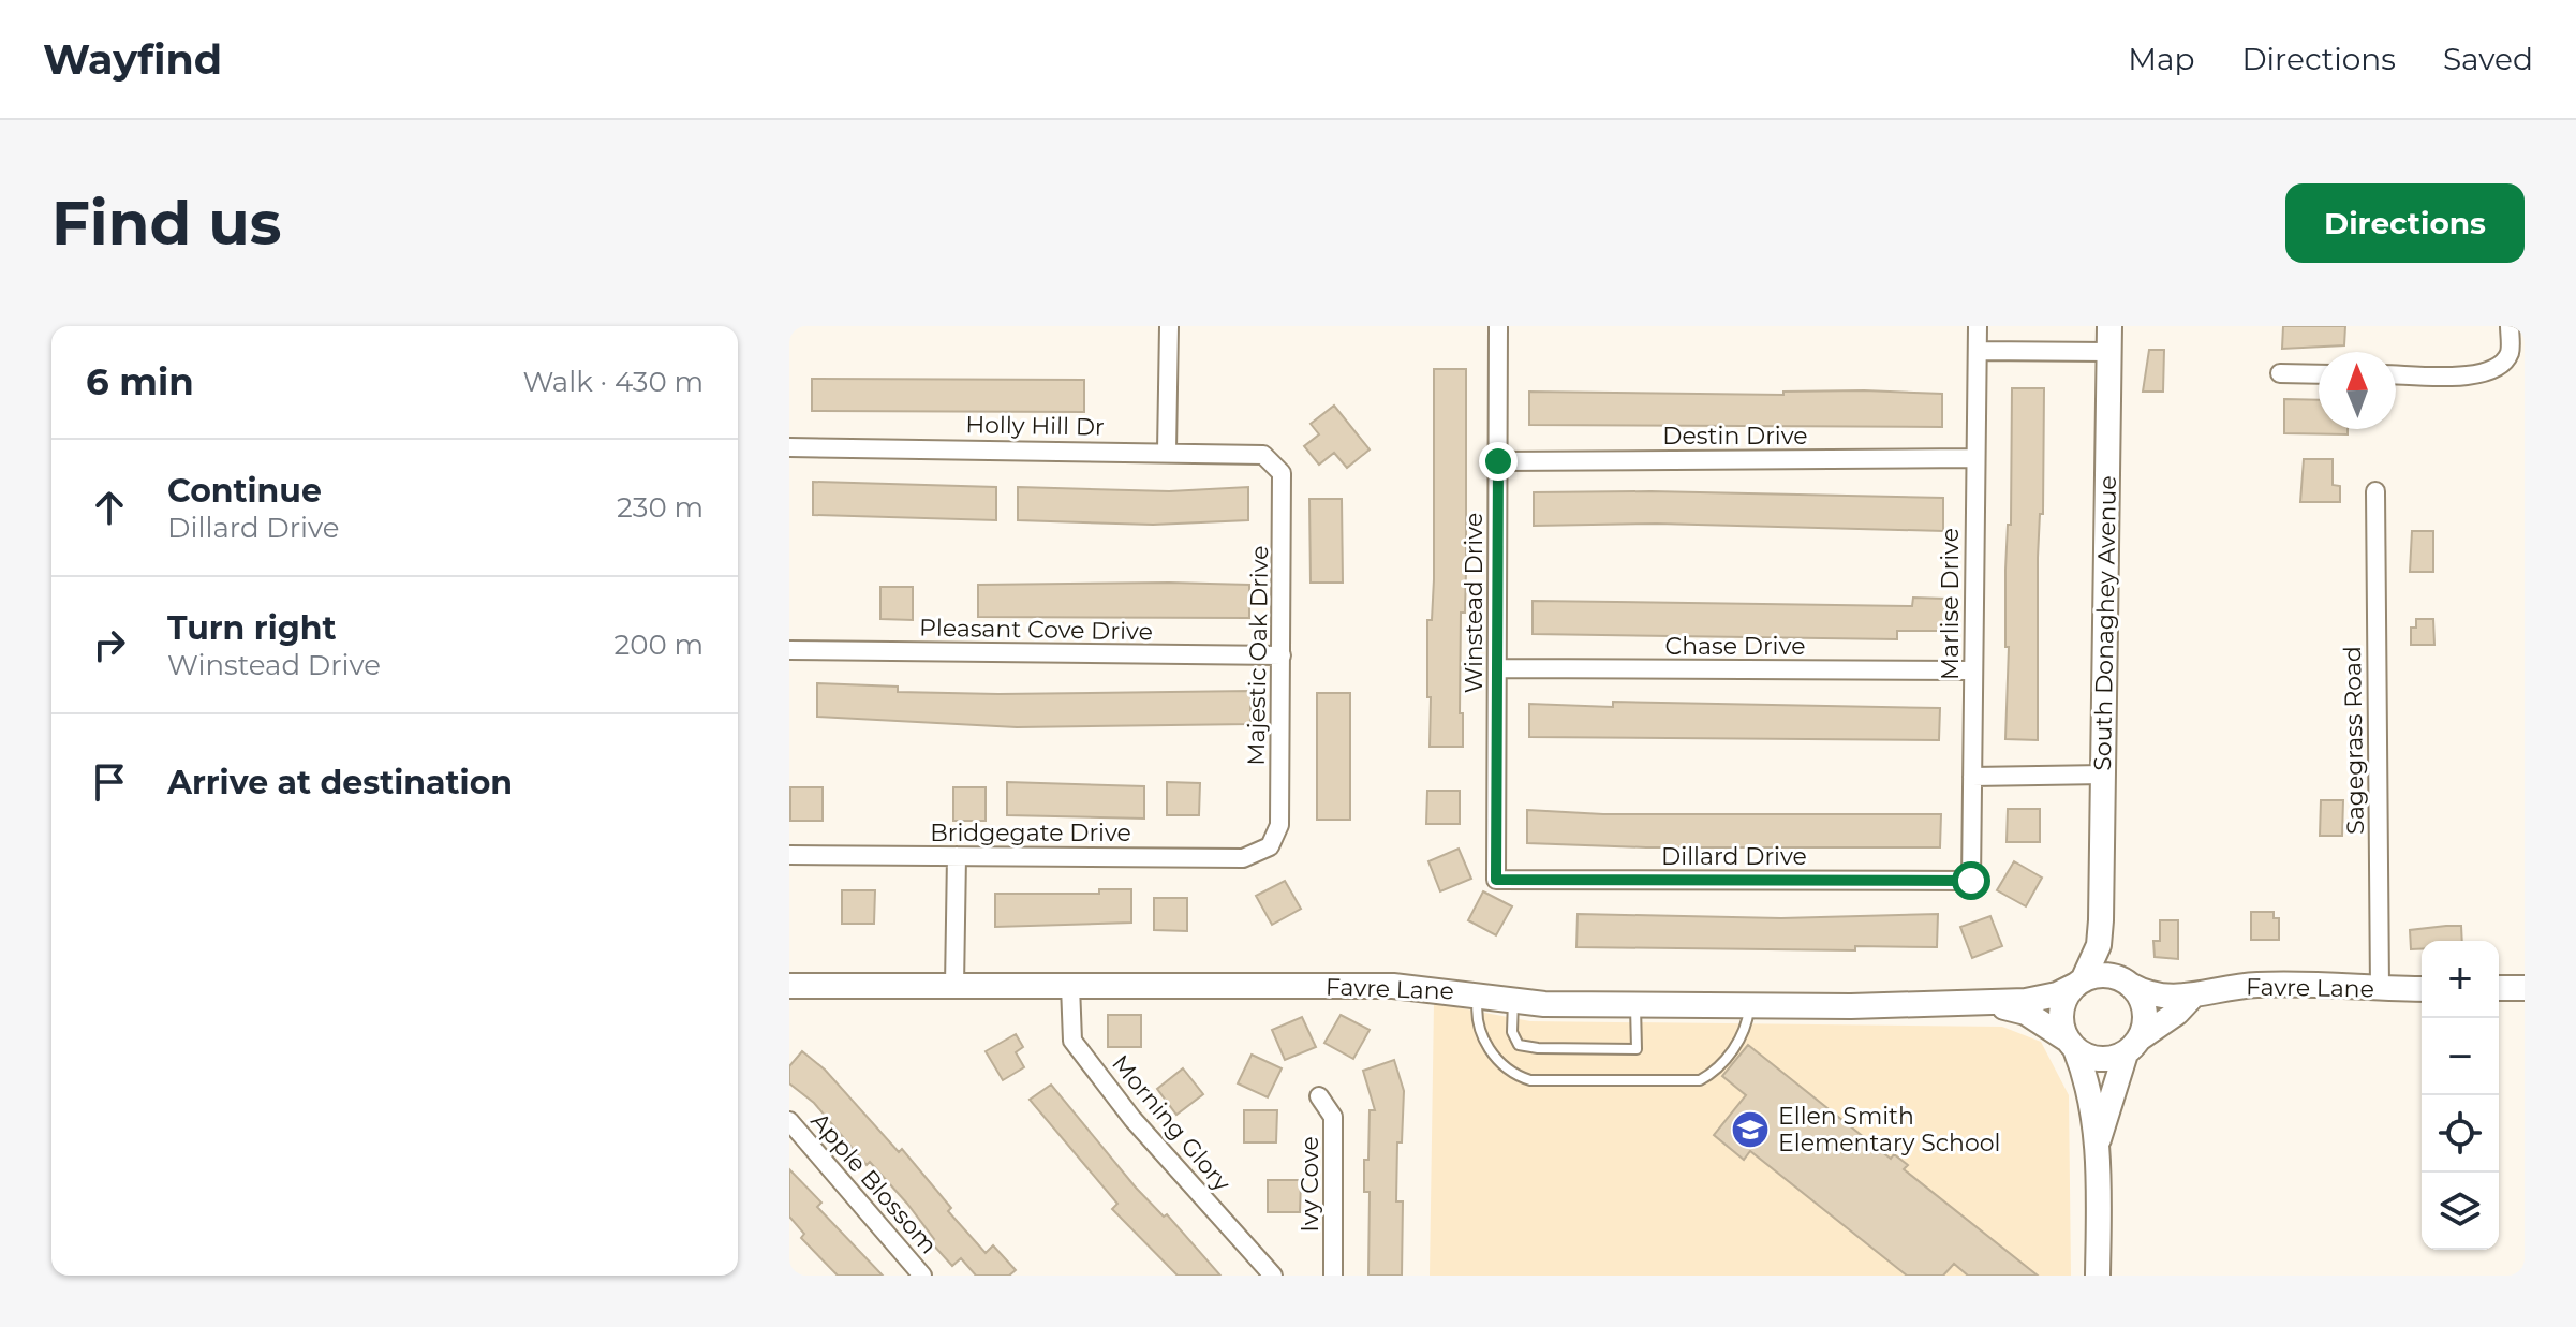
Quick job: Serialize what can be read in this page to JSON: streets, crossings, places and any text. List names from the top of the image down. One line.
{"streets":{"street":["Holly Hill Dr","Destin Drive","Winstead Drive","Marlise Drive","South Donaghey Avenue","Pleasant Cove Drive","Chase Drive","Majestic Oak Drive","Sagegrass Road","Bridgegate Drive","Dillard Drive","Favre Lane","Morning Glory","Apple Blossom","Ivy Cove"]},"crossings":[["Holly Hill Dr","Majestic Oak Drive"],["Destin Drive","Winstead Drive"],["Destin Drive","Marlise Drive"],["Winstead Drive","Chase Drive"],["Winstead Drive","Dillard Drive"],["Marlise Drive","Chase Drive"],["Marlise Drive","Dillard Drive"],["South Donaghey Avenue","Favre Lane"],["Pleasant Cove Drive","Majestic Oak Drive"],["Majestic Oak Drive","Bridgegate Drive"],["Sagegrass Road","Favre Lane"],["Favre Lane","Morning Glory"]],"places":{"school or university":["Ellen Smith Elementary School"]},"north":"top","page":{"header":"Wayfind","nav":["Map","Directions","Saved"],"buttons":"Directions","title":"Find us","heading":["6 min","Walk · 430 m"],"list":[["Continue","Dillard Drive","230 m"],["Turn right","Winstead Drive","200 m"],"Arrive at destination"],"map_buttons":["+","−"]}}
